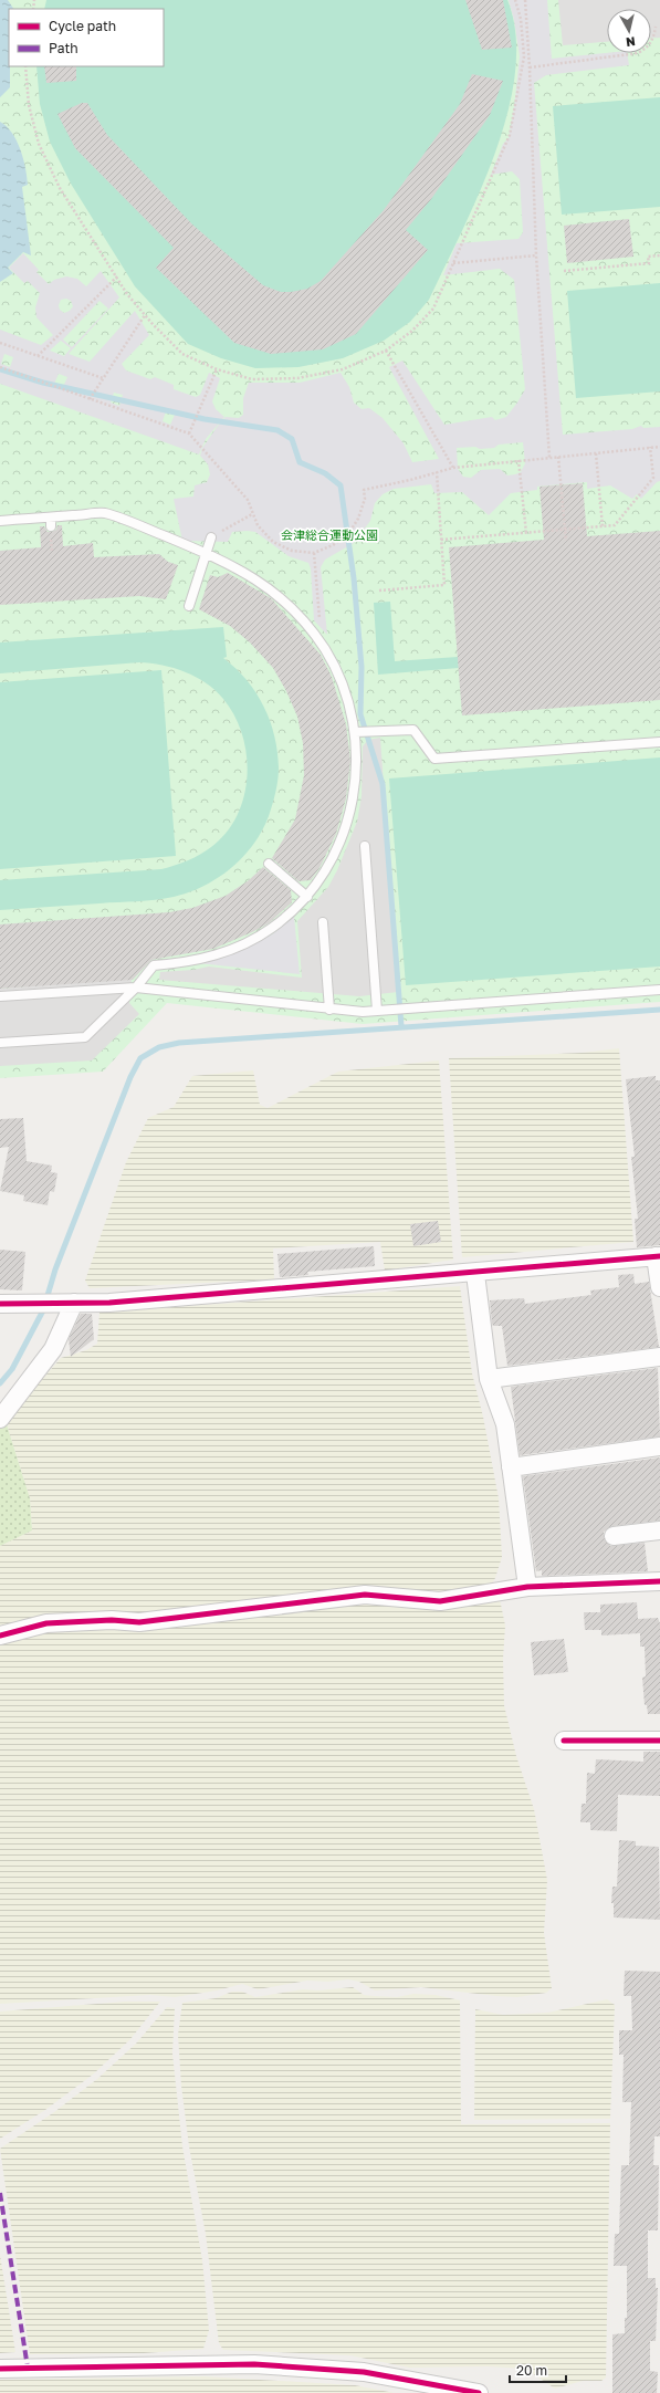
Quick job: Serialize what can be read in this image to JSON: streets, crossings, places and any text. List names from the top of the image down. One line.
{"parks":["会津総合運動公園"],"legend":["Cycle path","Path"],"scale_bar":"20 m","north":"bottom"}
